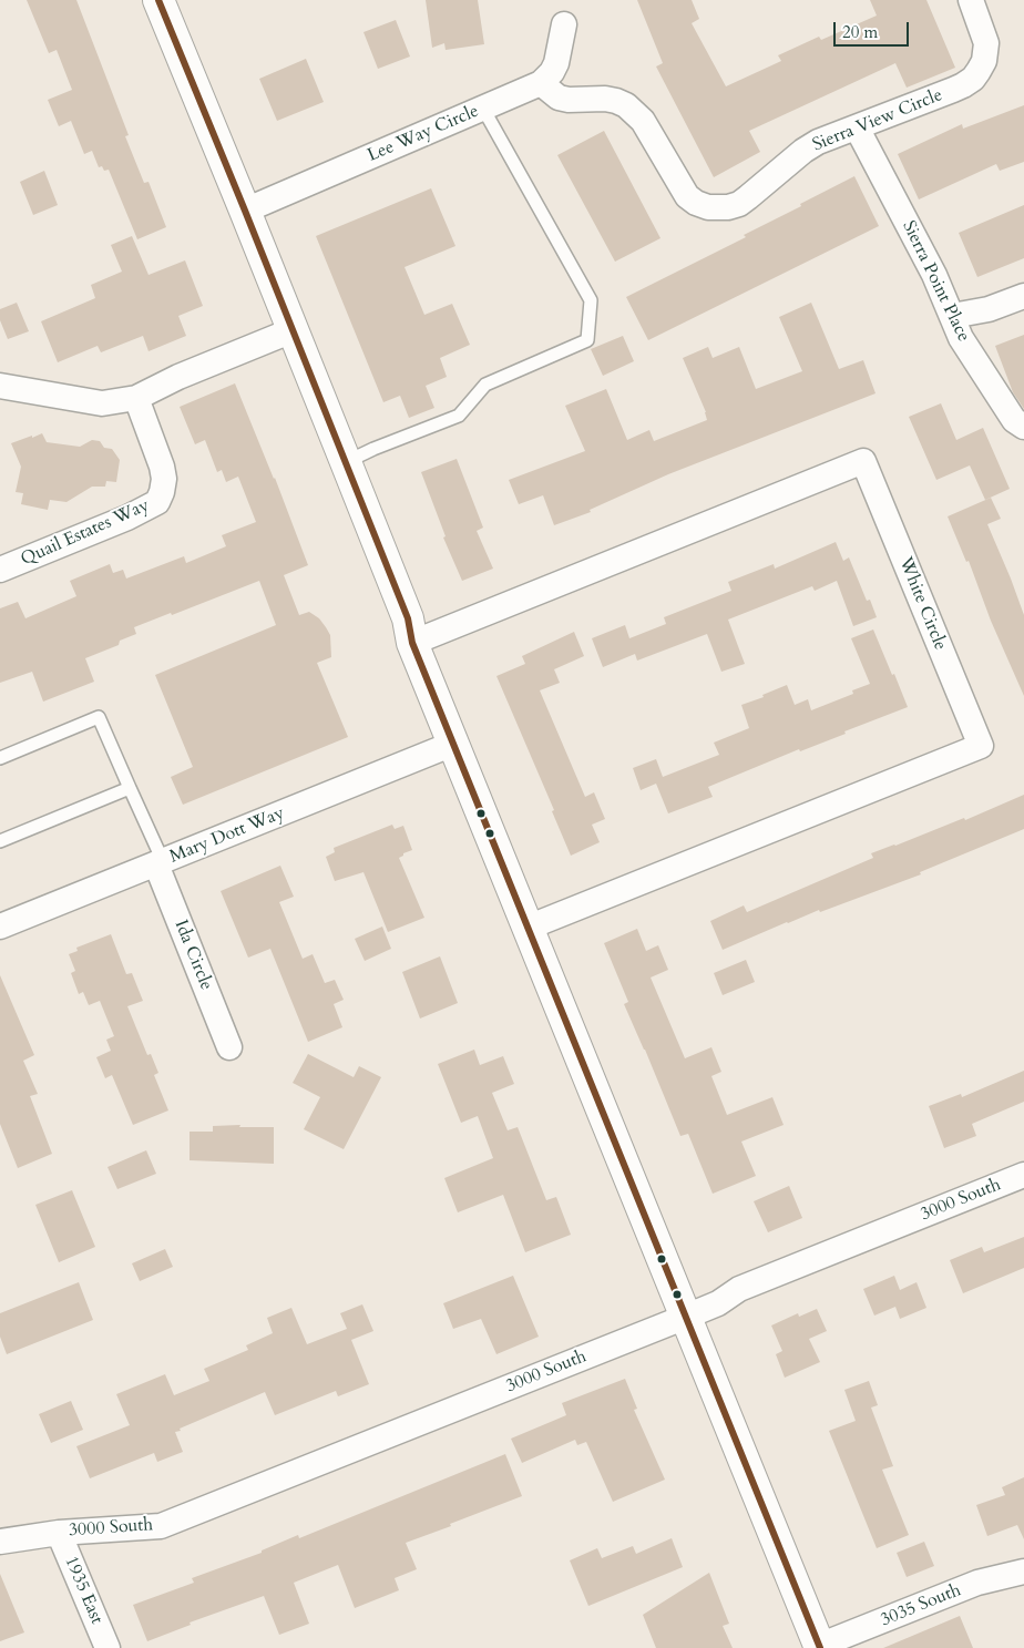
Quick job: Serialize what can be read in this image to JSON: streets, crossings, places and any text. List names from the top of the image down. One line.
{"streets":{"street":["Sierra View Circle","Lee Way Circle","Sierra Point Place","Quail Estates Way","White Circle","Mary Dott Way","Ida Circle","3000 South","1935 East","3035 South"]},"crossings":[["Sierra View Circle","Lee Way Circle"],["Sierra View Circle","Sierra Point Place"],["Mary Dott Way","Ida Circle"],["3000 South","1935 East"]],"scale_bar":"20 m"}
